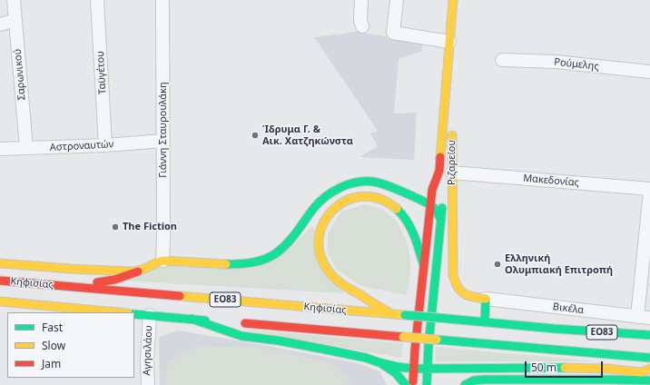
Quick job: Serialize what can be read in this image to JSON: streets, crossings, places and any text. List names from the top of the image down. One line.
{"streets":{"main road":["Ριζαρείου","Κηφισίας","ΕΟ83"],"street":["Ρούμελης","Ταϋγέτου","Σαρωνικού","Γιάννη Σταυρουλάκη","Αστροναυτών","Μακεδονίας","Βικέλα","Αγησιλάου"]},"crossings":[["Ταϋγέτου","Αστροναυτών"],["Σαρωνικού","Αστροναυτών"],["Γιάννη Σταυρουλάκη","Αστροναυτών"],["Γιάννη Σταυρουλάκη","Κηφισίας"],["Ριζαρείου","Μακεδονίας"],["Ριζαρείου","Κηφισίας"],["Ριζαρείου","Βικέλα"],["ΕΟ83","Αγησιλάου"]],"places":["Ίδρυμα Γ. & Αικ. Χατζηκώνστα","The Fiction","Ελληνική Ολυμπιακή Επιτροπή"],"legend":["Fast","Slow","Jam"],"scale_bar":"50 m"}
